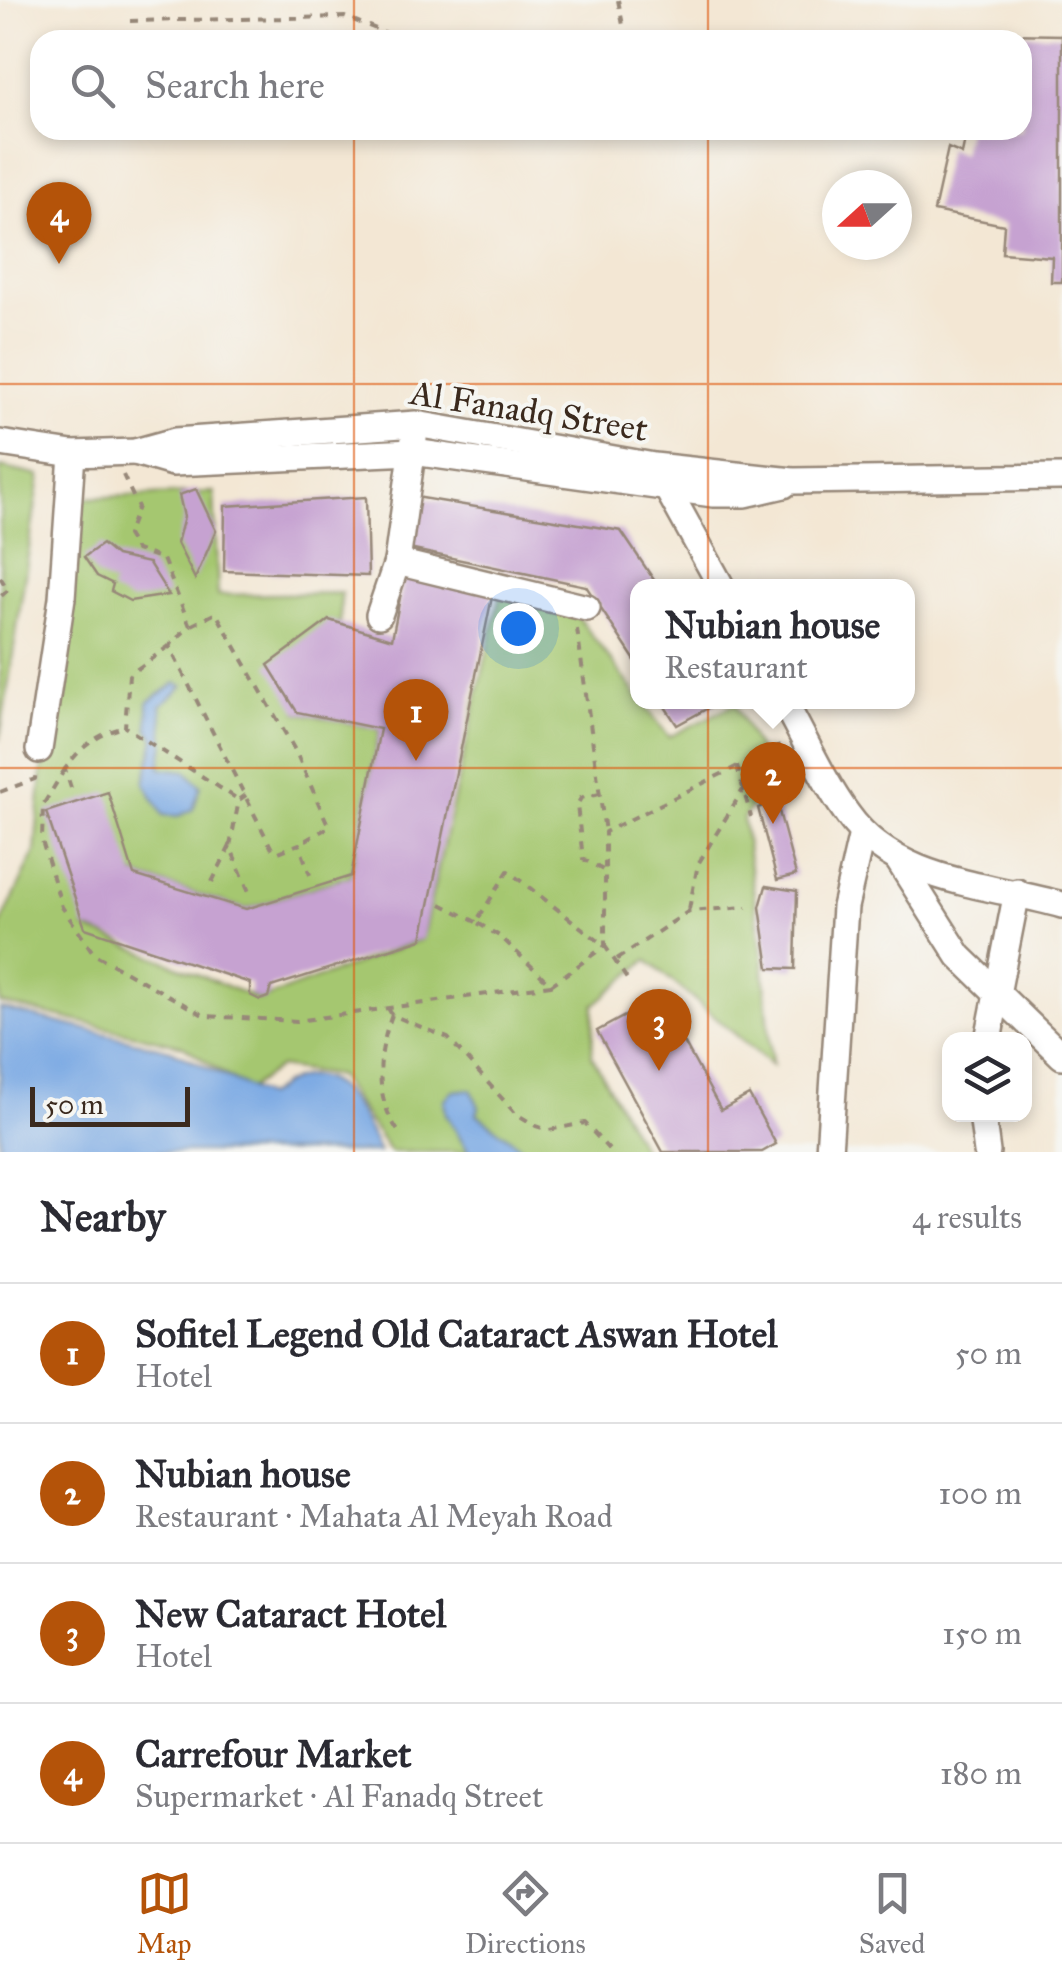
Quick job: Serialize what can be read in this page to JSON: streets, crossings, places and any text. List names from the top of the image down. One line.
{"streets":{"street":["Al Fanadq Street"]},"scale_bar":"50 m","north":"left","page":{"search":"Search here","pins":["4","1","2","3"],"popup":["Nubian house","Restaurant"],"scale":"50 m","heading":["Nearby","4 results"],"list":[{"mark":"1","name":"Sofitel Legend Old Cataract Aswan Hotel","note":"Hotel","value":"50 m"},{"mark":"2","name":"Nubian house","note":"Restaurant · Mahata Al Meyah Road","value":"100 m"},{"mark":"3","name":"New Cataract Hotel","note":"Hotel","value":"150 m"},{"mark":"4","name":"Carrefour Market","note":"Supermarket · Al Fanadq Street","value":"180 m"}],"nav":["Map","Directions","Saved"]}}
